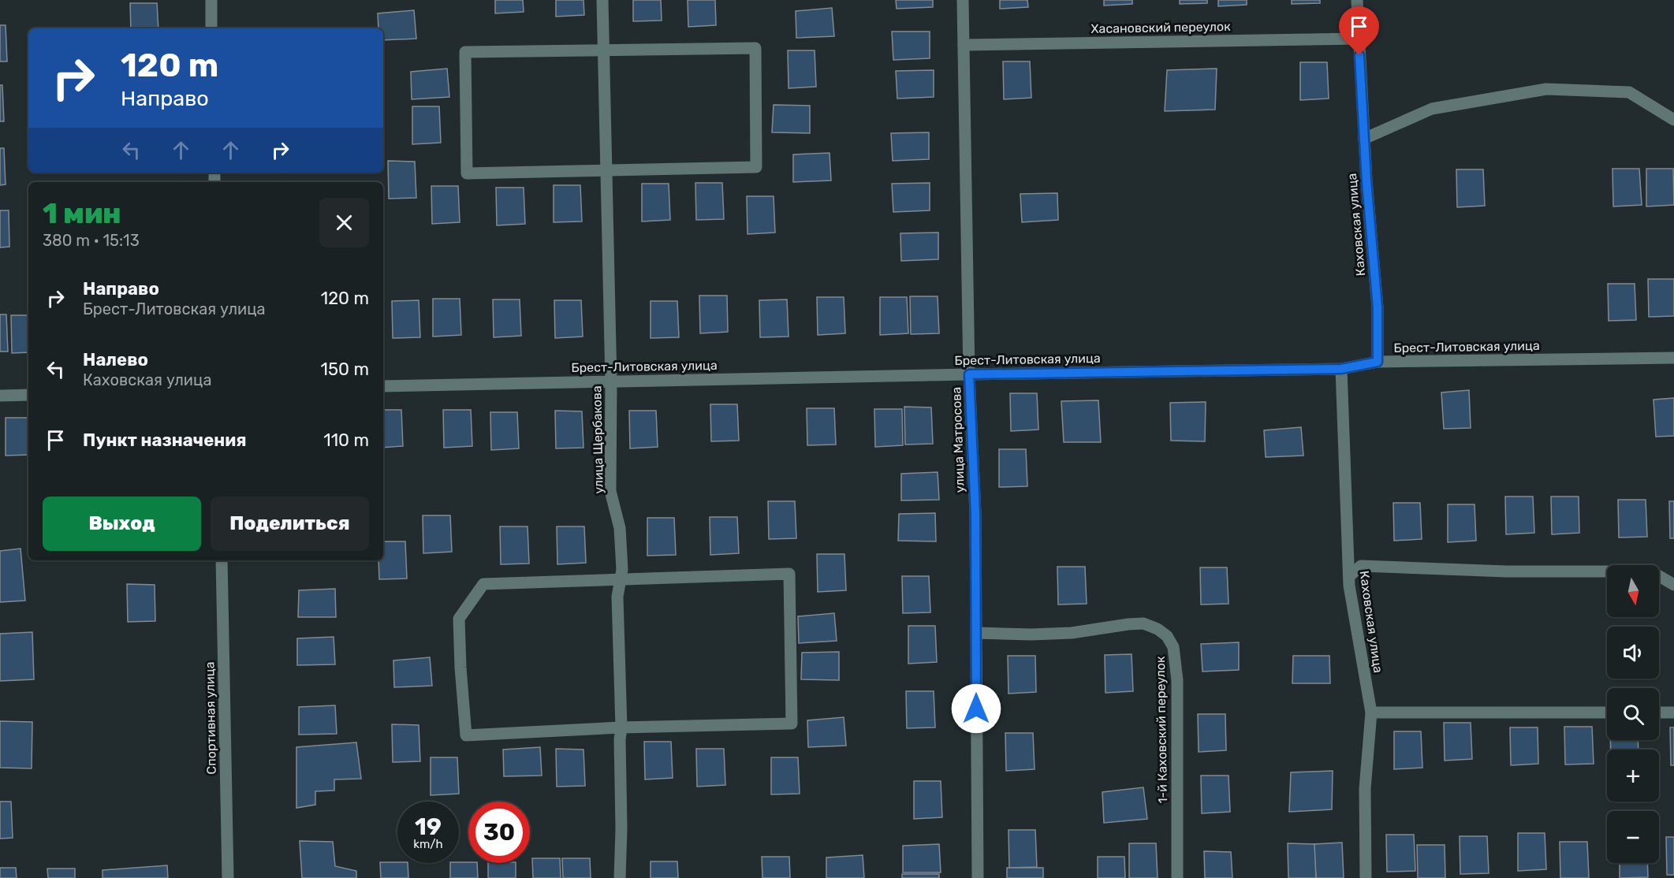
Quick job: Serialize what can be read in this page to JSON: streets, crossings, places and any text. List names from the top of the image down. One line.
{"streets":{"street":["Хасановский переулок","Каховская улица","Брест-Литовская улица","улица Щербакова","улица Матросова","Спортивная улица","1-й Каховский переулок"]},"crossings":[["Хасановский переулок","Каховская улица"],["Хасановский переулок","улица Матросова"],["Каховская улица","Брест-Литовская улица"],["Брест-Литовская улица","улица Щербакова"],["Брест-Литовская улица","улица Матросова"],["улица Матросова","1-й Каховский переулок"]],"north":"bottom","page":{"turn":["120 m","Направо"],"heading":["1 мин","380 m · 15:13"],"list":[{"name":"Направо","note":"Брест-Литовская улица","value":"120 m"},{"name":"Налево","note":"Каховская улица","value":"150 m"},{"name":"Пункт назначения","value":"110 m"}],"buttons":["Выход","Поделиться"],"map_buttons":["+","−"],"speed":"19 km/h","limit":"30"}}
